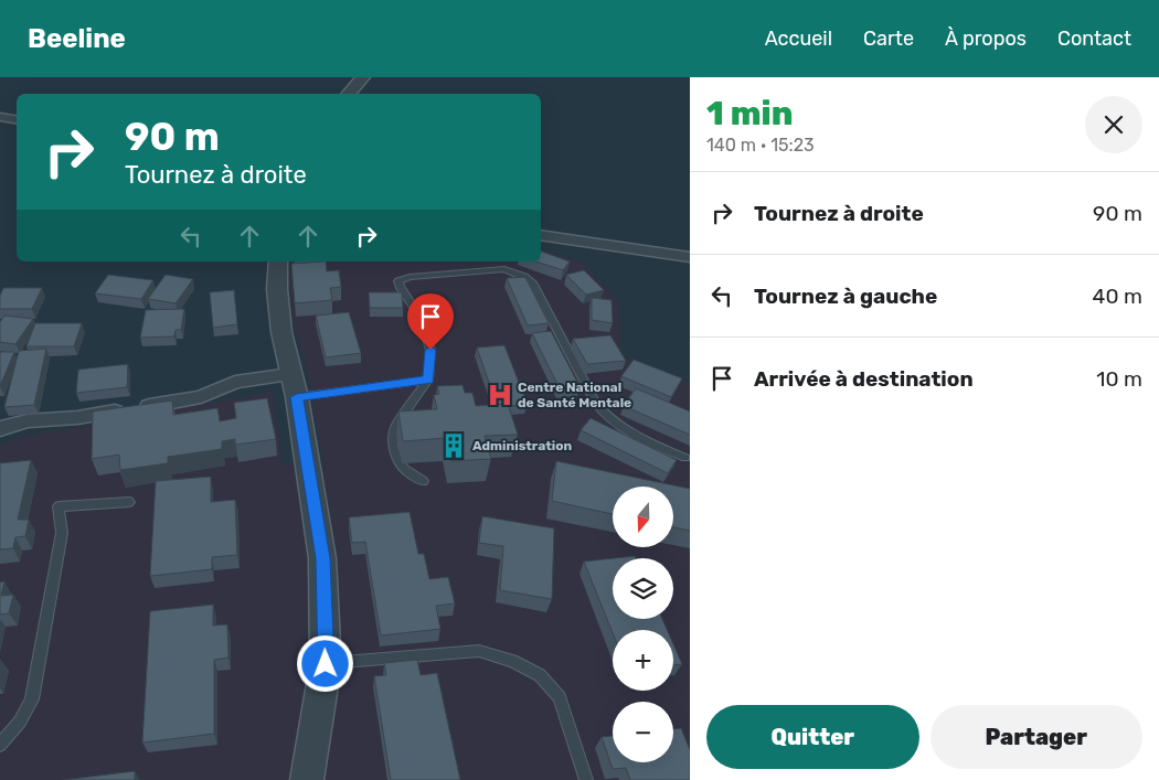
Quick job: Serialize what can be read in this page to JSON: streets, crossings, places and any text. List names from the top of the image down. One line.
{"places":{"hospital":["Centre National de Santé Mentale"],"building":["Administration"]},"north":"bottom","page":{"header":"Beeline","nav":["Accueil","Carte","À propos","Contact"],"heading":["1 min","140 m · 15:23"],"turn":["90 m","Tournez à droite"],"list":[{"name":"Tournez à droite","value":"90 m"},{"name":"Tournez à gauche","value":"40 m"},{"name":"Arrivée à destination","value":"10 m"}],"map_buttons":["+","−"],"buttons":["Quitter","Partager"]}}
